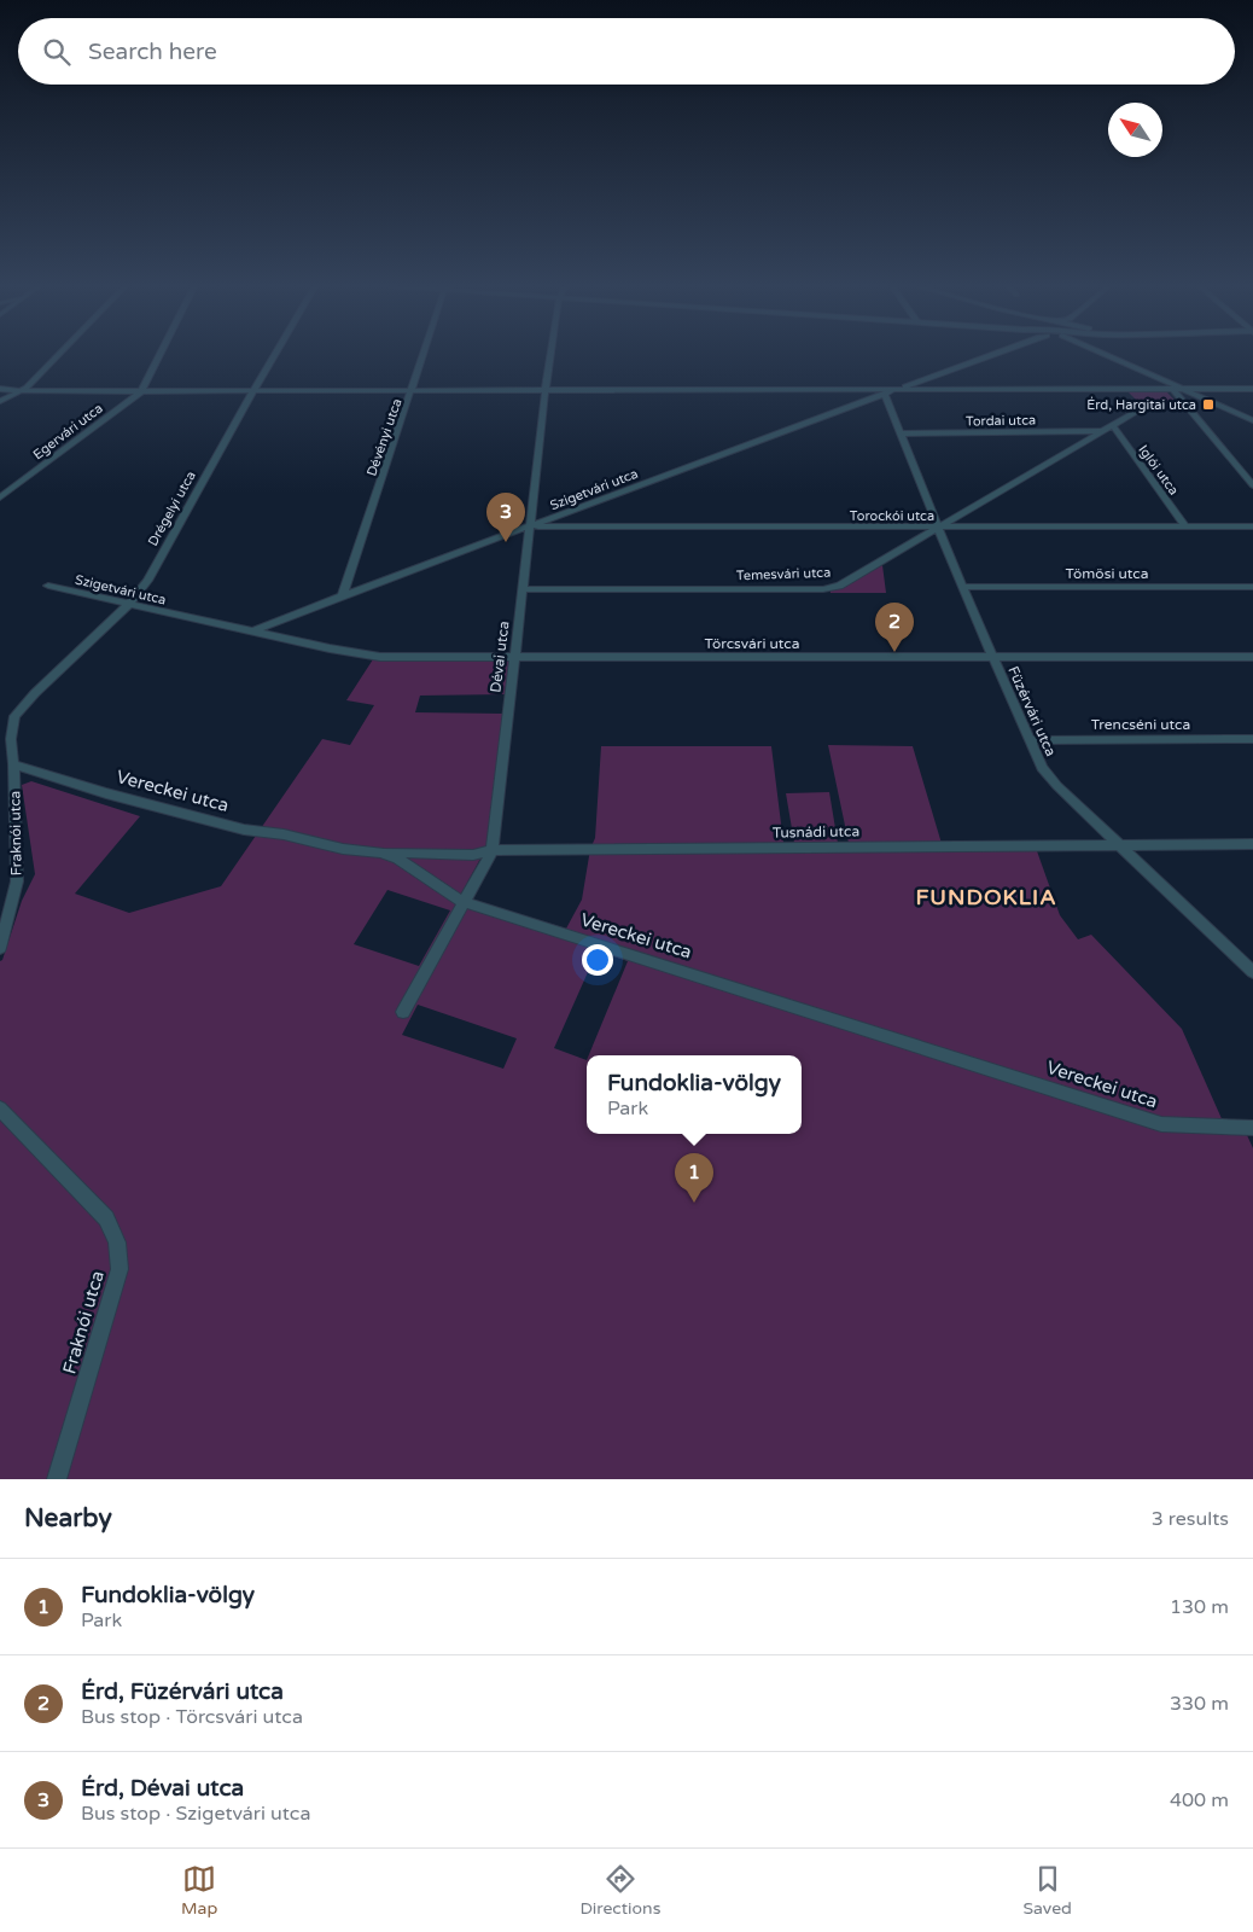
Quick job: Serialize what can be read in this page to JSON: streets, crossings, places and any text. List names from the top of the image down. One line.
{"streets":{"street":["Tordai utca","Egervári utca","Dévényi utca","Iglói utca","Szigetvári utca","Drégelyi utca","Torockói utca","Temesvári utca","Tömösi utca","Törcsvári utca","Dévai utca","Füzérvári utca","Trencséni utca","Vereckei utca","Tusnádi utca","Fraknói utca"]},"crossings":[["Tordai utca","Temesvári utca"],["Tordai utca","Füzérvári utca"],["Dévényi utca","Szigetvári utca"],["Iglói utca","Torockói utca"],["Iglói utca","Temesvári utca"],["Szigetvári utca","Drégelyi utca"],["Szigetvári utca","Torockói utca"],["Szigetvári utca","Törcsvári utca"],["Szigetvári utca","Dévai utca"],["Szigetvári utca","Füzérvári utca"],["Drégelyi utca","Fraknói utca"],["Torockói utca","Temesvári utca"],["Torockói utca","Dévai utca"],["Torockói utca","Füzérvári utca"],["Temesvári utca","Dévai utca"],["Temesvári utca","Füzérvári utca"],["Tömösi utca","Füzérvári utca"],["Törcsvári utca","Dévai utca"],["Törcsvári utca","Füzérvári utca"],["Dévai utca","Vereckei utca"],["Dévai utca","Tusnádi utca"],["Füzérvári utca","Trencséni utca"],["Füzérvári utca","Tusnádi utca"],["Vereckei utca","Tusnádi utca"],["Vereckei utca","Fraknói utca"]],"districts":["FUNDOKLIA"],"places":{"transit":["Érd, Hargitai utca"]},"north":"top left","page":{"search":"Search here","pins":["3","2","1"],"popup":["Fundoklia-völgy","Park"],"heading":["Nearby","3 results"],"list":[{"mark":"1","name":"Fundoklia-völgy","note":"Park","value":"130 m"},{"mark":"2","name":"Érd, Füzérvári utca","note":"Bus stop · Törcsvári utca","value":"330 m"},{"mark":"3","name":"Érd, Dévai utca","note":"Bus stop · Szigetvári utca","value":"400 m"}],"nav":["Map","Directions","Saved"]}}
